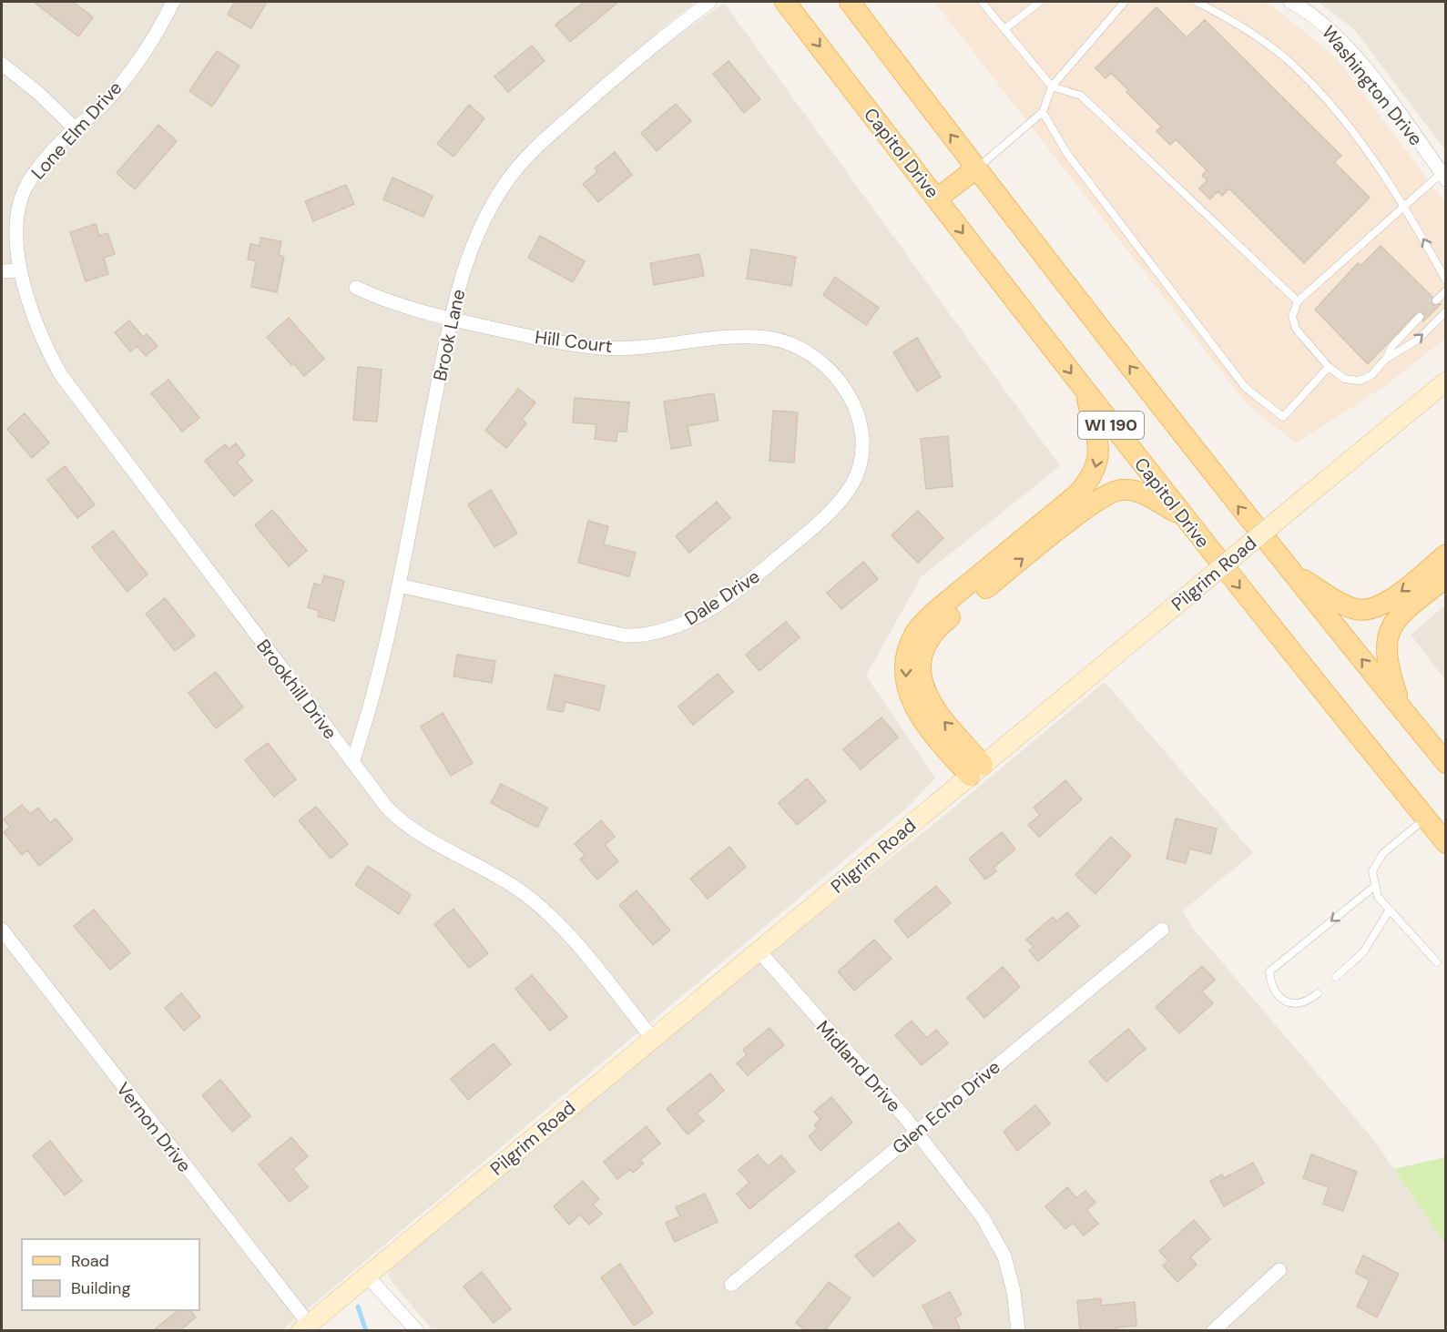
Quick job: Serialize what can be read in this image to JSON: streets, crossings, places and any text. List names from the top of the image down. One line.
{"streets":{"main road":["Capitol Drive","WI 190","Pilgrim Road"],"street":["Washington Drive","Lone Elm Drive","Brook Lane","Hill Court","Dale Drive","Brookhill Drive","Midland Drive","Glen Echo Drive","Vernon Drive"]},"crossings":[["Lone Elm Drive","Brookhill Drive"],["Brook Lane","Hill Court"],["Brook Lane","Dale Drive"],["Brook Lane","Brookhill Drive"],["Hill Court","Dale Drive"],["Pilgrim Road","Brookhill Drive"],["Pilgrim Road","Midland Drive"],["Pilgrim Road","Vernon Drive"],["Midland Drive","Glen Echo Drive"]],"legend":["Road","Building"]}
